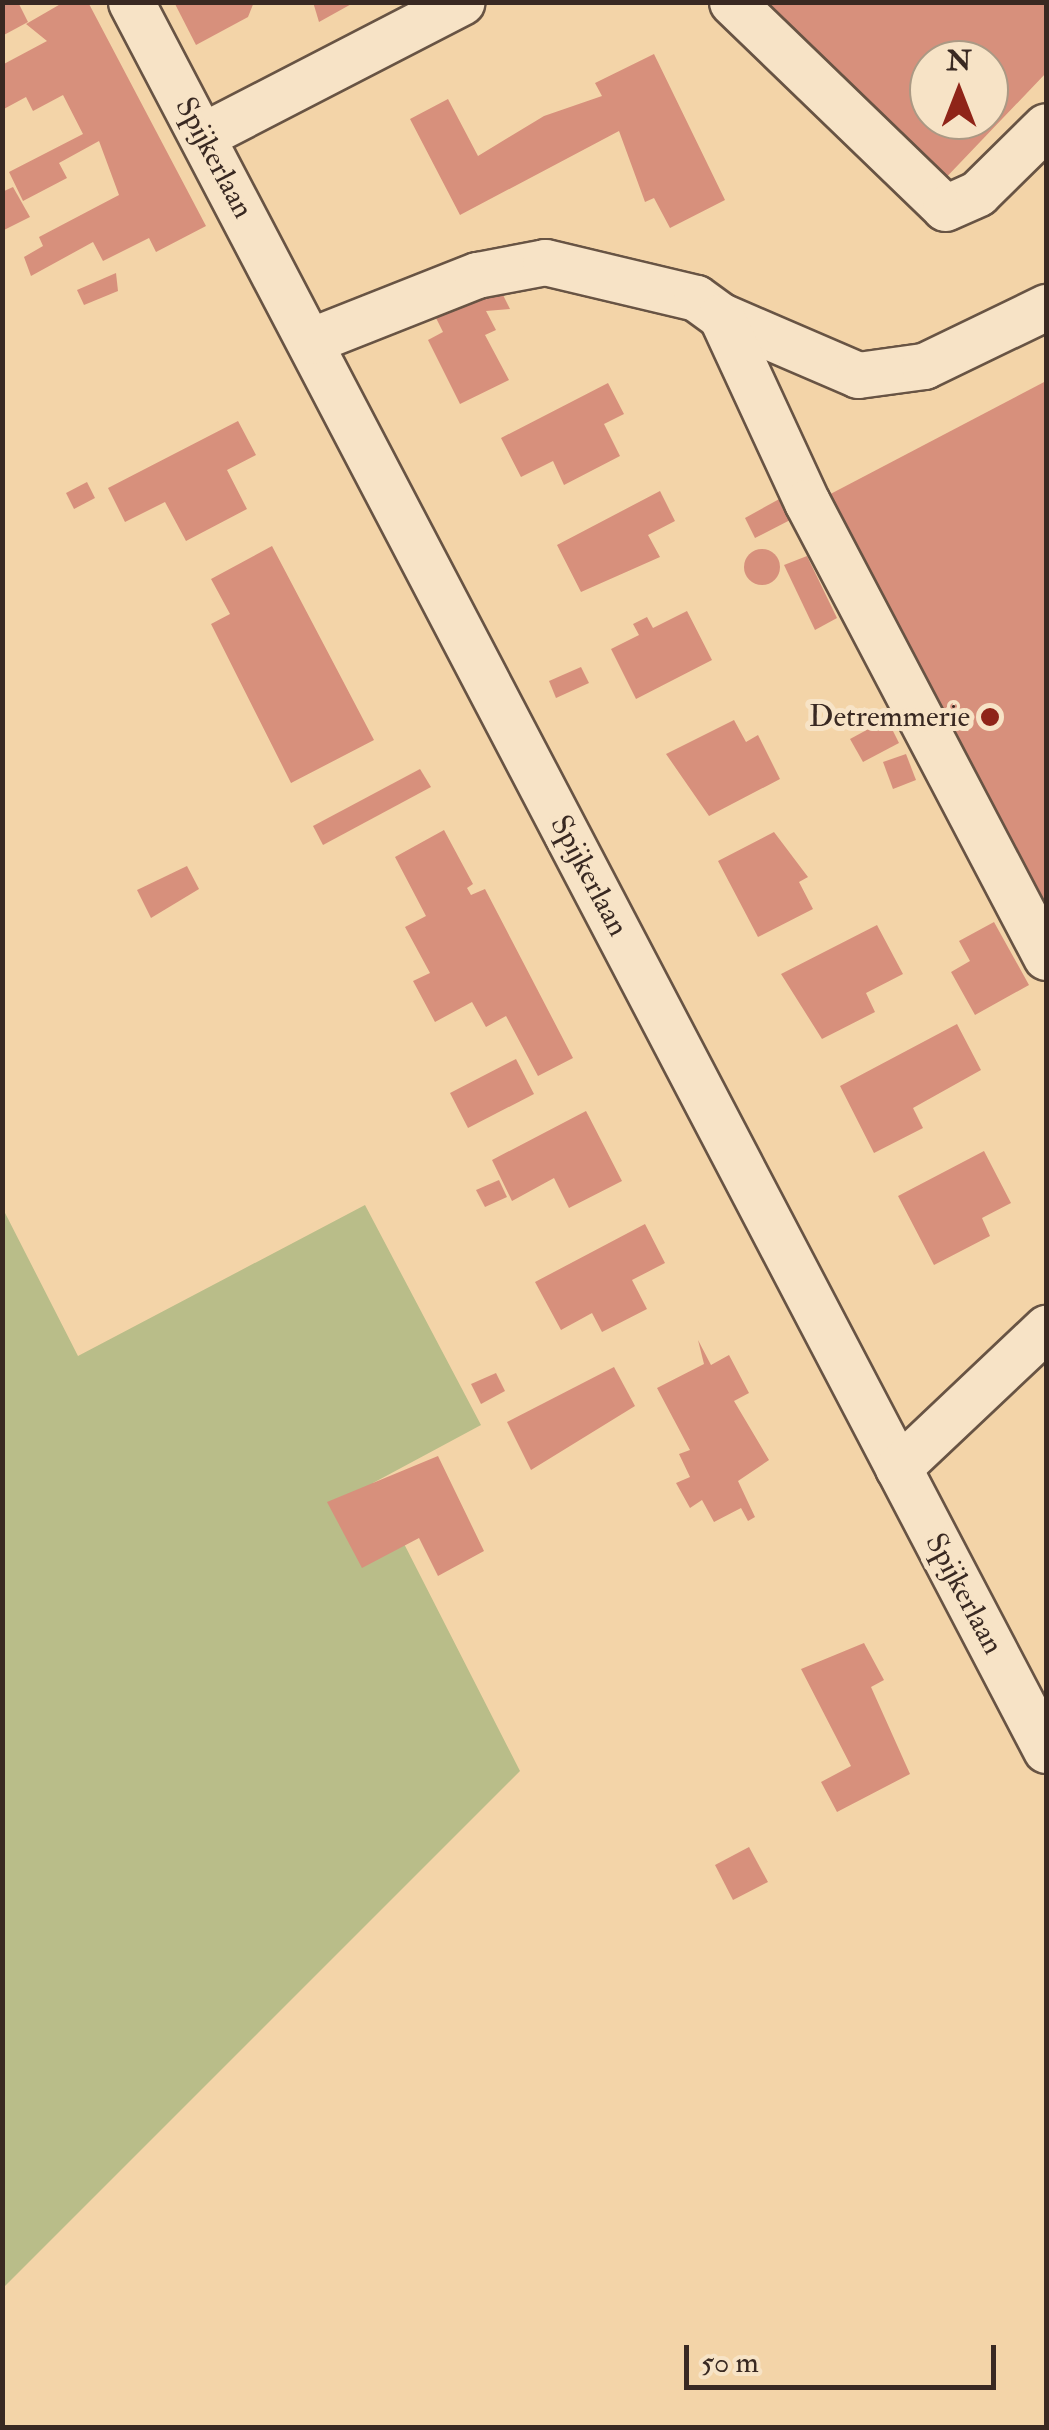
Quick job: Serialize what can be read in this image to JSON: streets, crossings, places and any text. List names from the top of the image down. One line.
{"streets":{"street":["Spijkerlaan"]},"places":["Detremmerie"],"scale_bar":"50 m","north":"top"}
